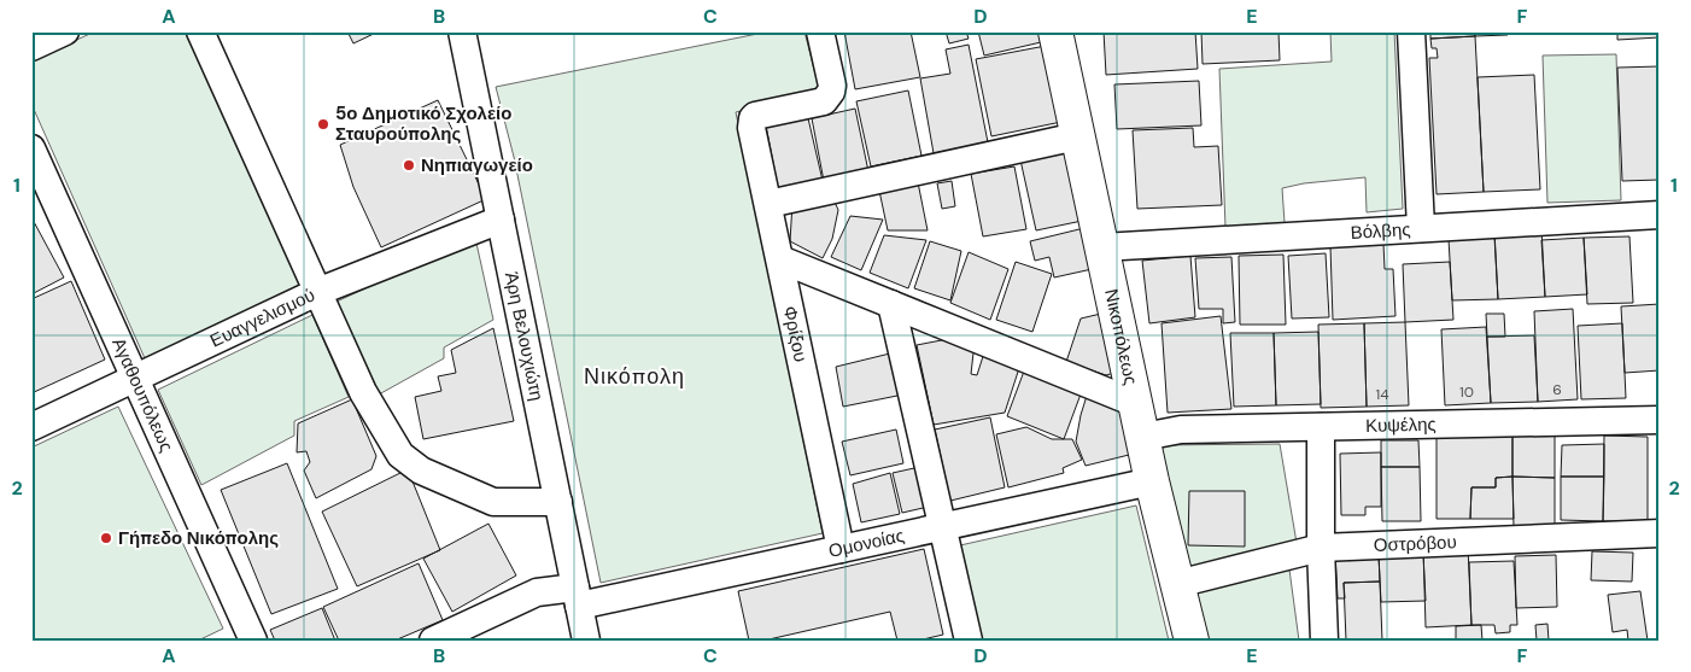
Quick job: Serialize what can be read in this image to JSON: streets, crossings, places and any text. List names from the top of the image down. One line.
{"streets":{"street":["Βόλβης","Ευαγγελισμού","Φρίξου","Άρη Βελουχιώτη","Νικοπόλεως","Αγαθουπόλεως","Κυψέλης","Ομονοίας","Οστρόβου"]},"crossings":[["Βόλβης","Νικοπόλεως"],["Ευαγγελισμού","Άρη Βελουχιώτη"],["Ευαγγελισμού","Αγαθουπόλεως"],["Φρίξου","Ομονοίας"],["Άρη Βελουχιώτη","Ομονοίας"],["Νικοπόλεως","Κυψέλης"],["Νικοπόλεως","Ομονοίας"],["Νικοπόλεως","Οστρόβου"]],"districts":["Νικόπολη"],"places":["5ο Δημοτικό Σχολείο Σταυρούπολης","Νηπιαγωγείο","Γήπεδο Νικόπολης"],"house_numbers":["6","10","14"],"grid":{"columns":["A","B","C","D","E","F"],"rows":["1","2"]}}
